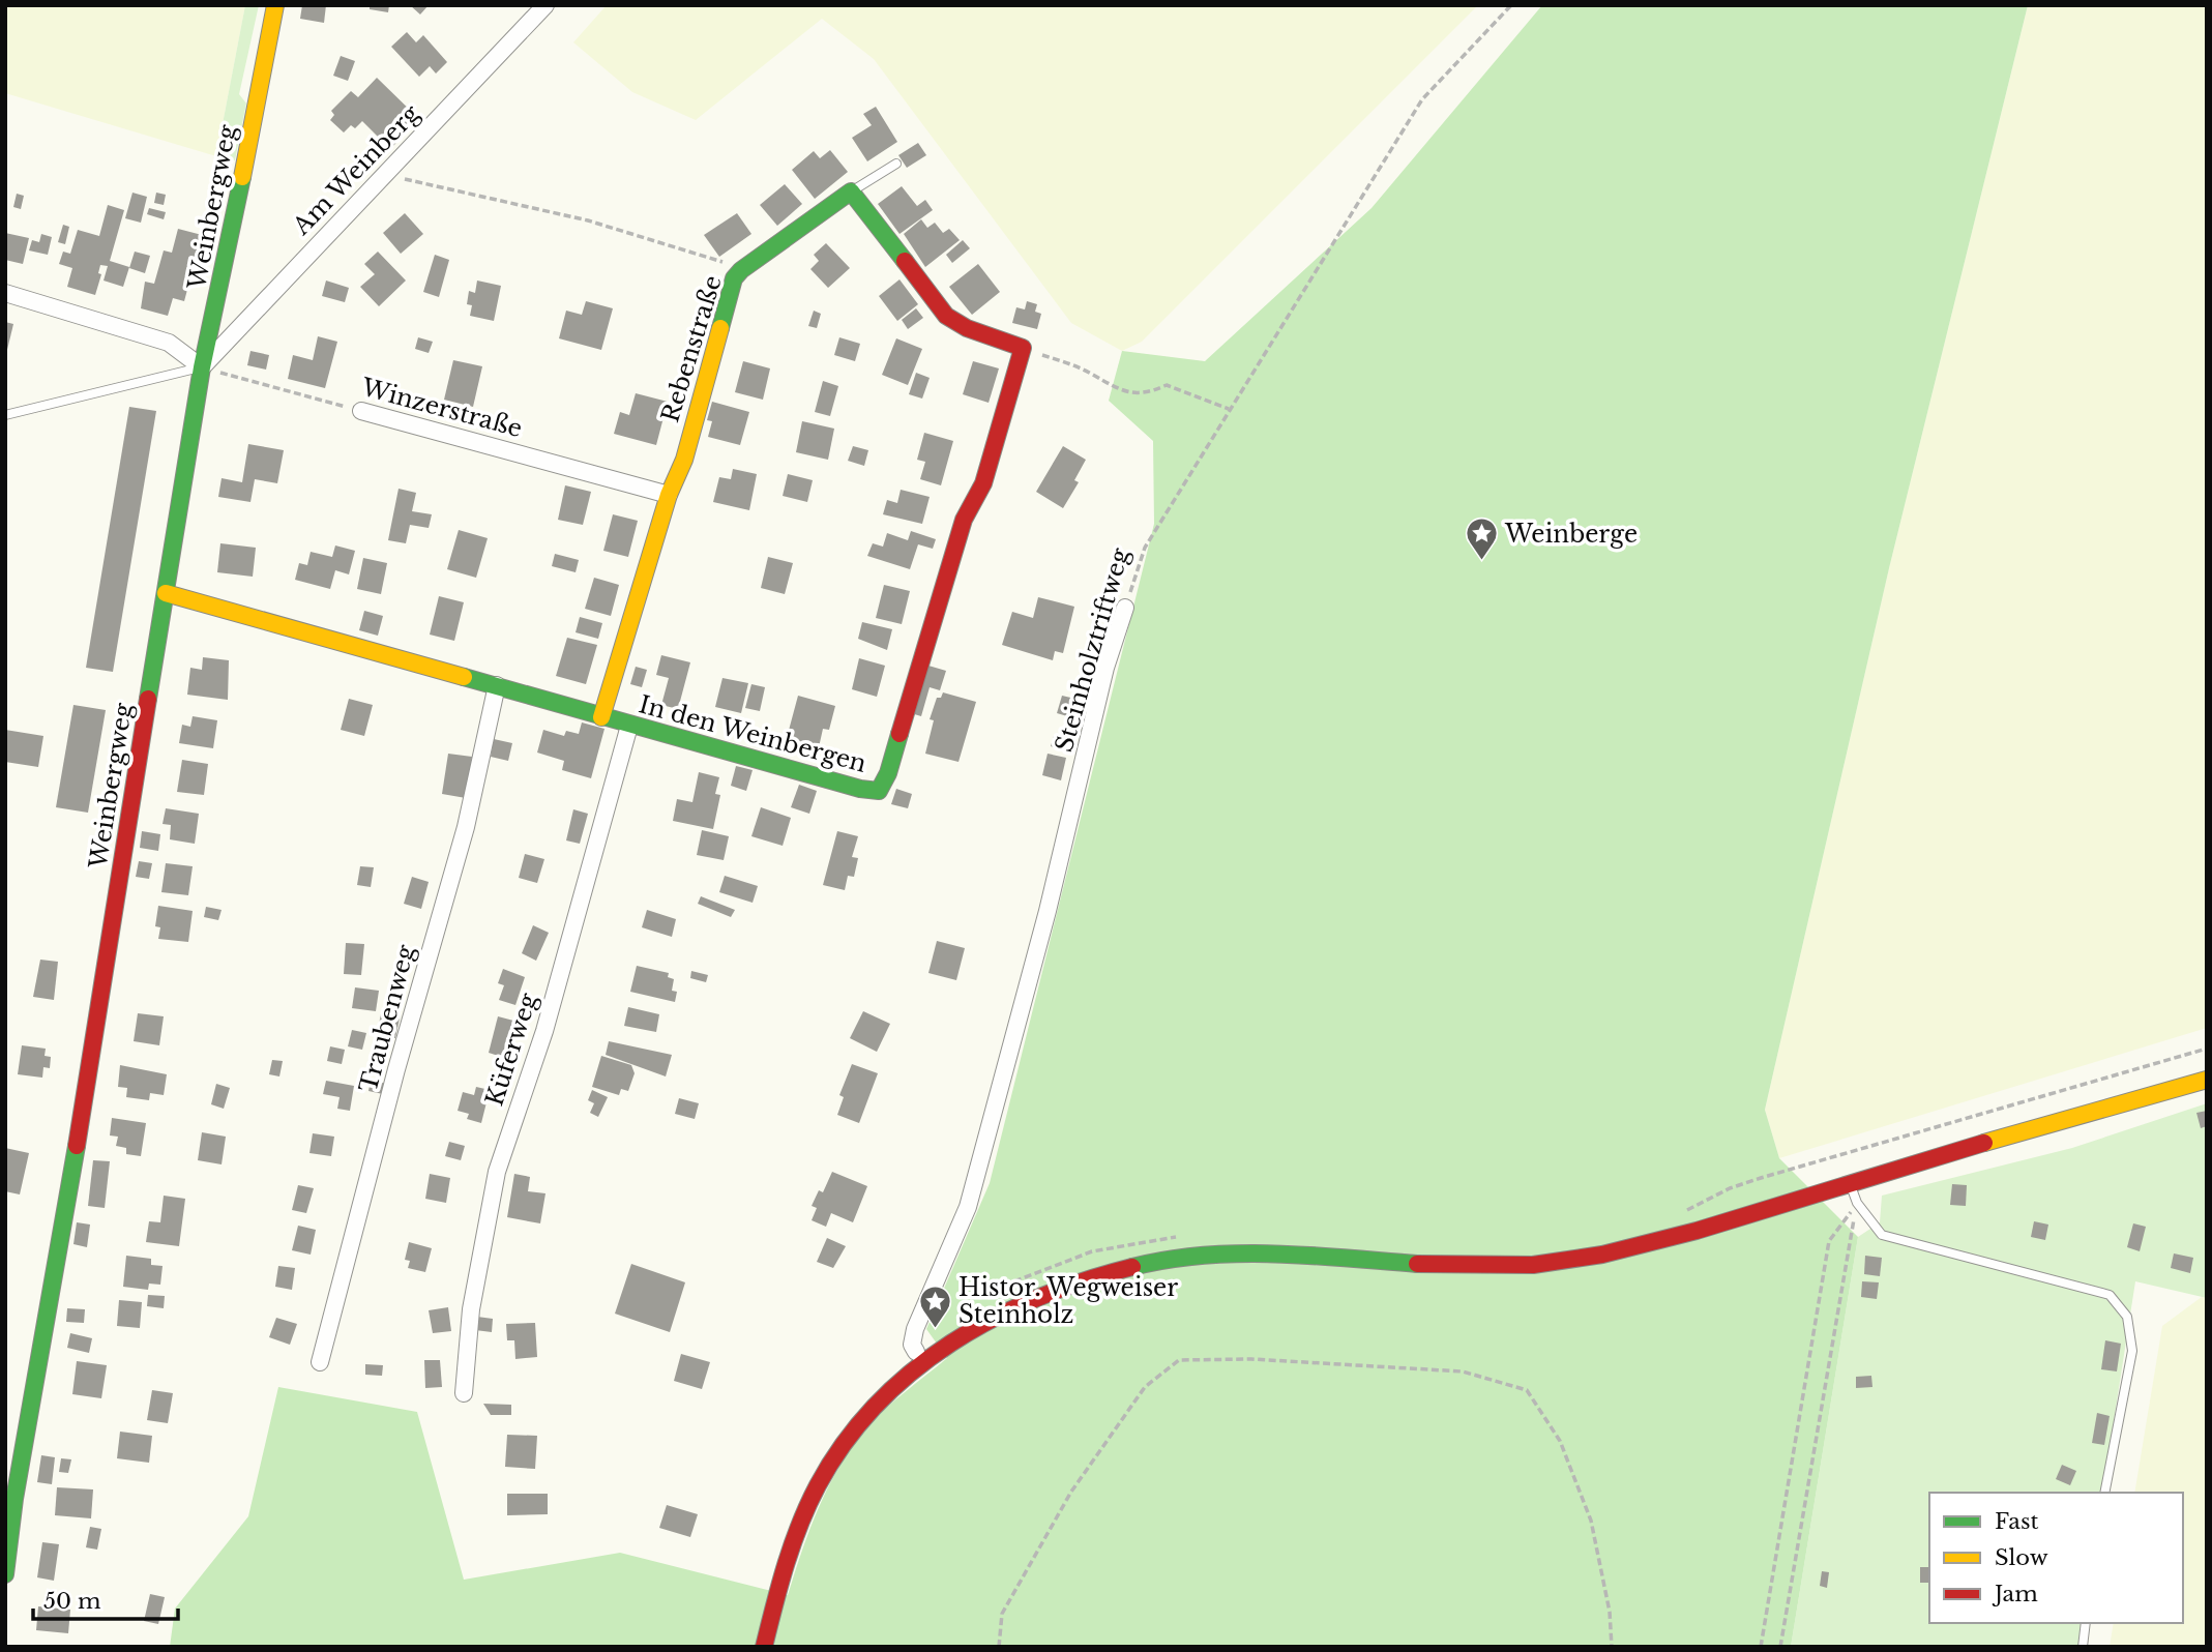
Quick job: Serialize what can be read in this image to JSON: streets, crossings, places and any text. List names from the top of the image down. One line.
{"streets":{"street":["Am Weinberg","Weinbergweg","Rebenstraße","Winzerstraße","Steinholztriftweg","In den Weinbergen","Traubenweg","Küferweg"]},"crossings":[["Am Weinberg","Weinbergweg"],["Am Weinberg","Winzerstraße"],["Weinbergweg","Winzerstraße"],["Weinbergweg","In den Weinbergen"],["Rebenstraße","Winzerstraße"],["Rebenstraße","In den Weinbergen"],["In den Weinbergen","Traubenweg"],["In den Weinbergen","Küferweg"]],"places":{"place":["Weinberge","Histor. Wegweiser Steinholz"]},"legend":["Fast","Slow","Jam"],"scale_bar":"50 m"}
